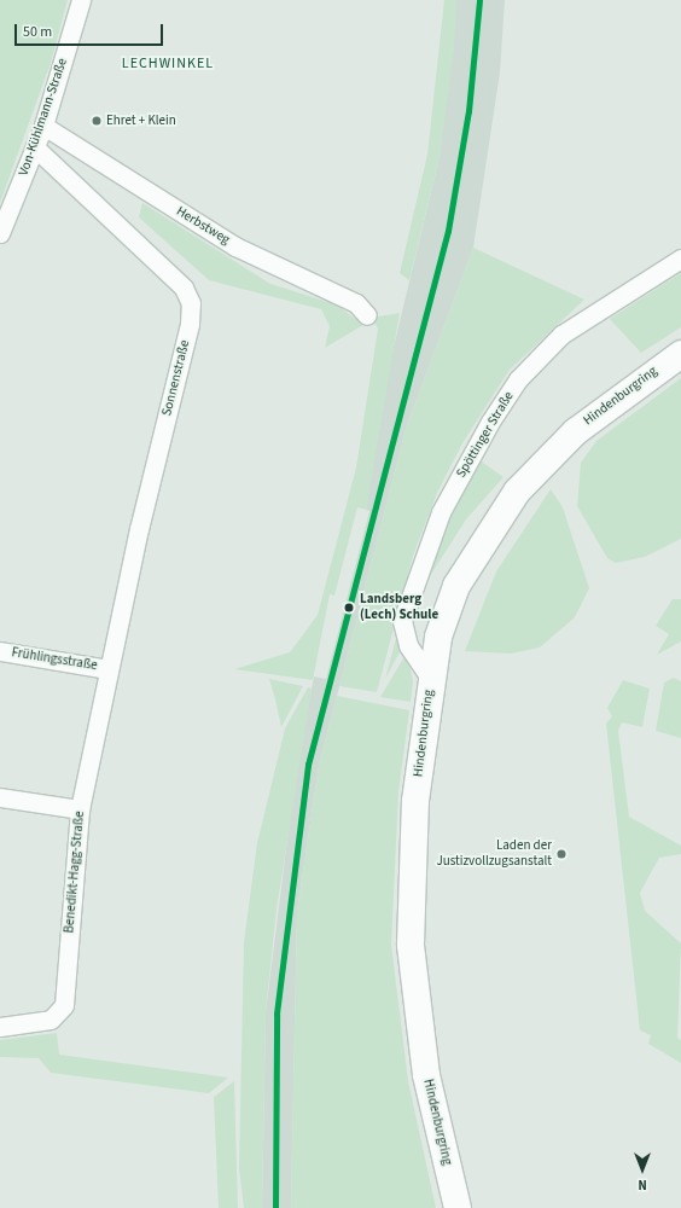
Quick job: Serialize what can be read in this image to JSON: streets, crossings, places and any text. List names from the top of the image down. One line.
{"streets":{"main road":["Hindenburgring"],"street":["Von-Kühlmann-Straße","Herbstweg","Sonnenstraße","Spöttinger Straße","Frühlingsstraße","Benedikt-Hagg-Straße"]},"crossings":[["Von-Kühlmann-Straße","Herbstweg"],["Von-Kühlmann-Straße","Sonnenstraße"],["Sonnenstraße","Frühlingsstraße"],["Sonnenstraße","Benedikt-Hagg-Straße"],["Hindenburgring","Spöttinger Straße"],["Frühlingsstraße","Benedikt-Hagg-Straße"]],"districts":["LECHWINKEL"],"places":["Ehret + Klein","Landsberg (Lech) Schule","Laden der Justizvollzugsanstalt"],"scale_bar":"50 m","north":"bottom"}
